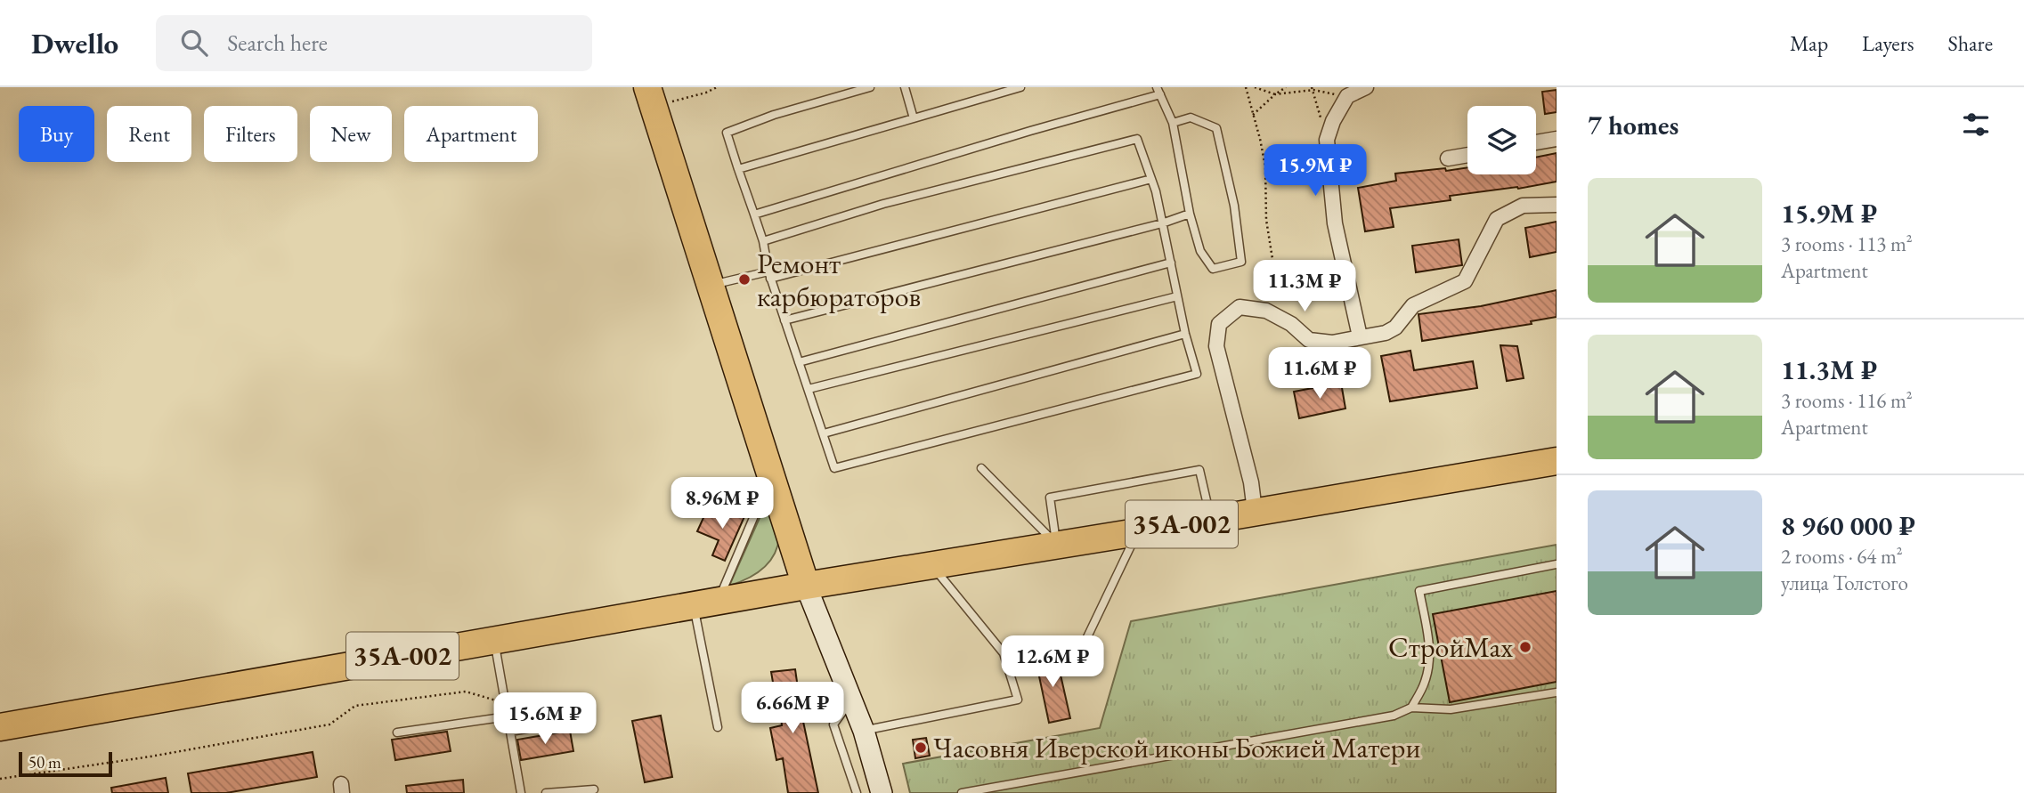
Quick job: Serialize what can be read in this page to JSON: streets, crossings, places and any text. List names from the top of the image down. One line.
{"streets":{"highway":["35А-002"]},"places":["Ремонт карбюраторов","СтройMax","Часовня Иверской иконы Божией Матери"],"scale_bar":"50 m","page":{"header":"Dwello","search":"Search here","nav":["Map","Layers","Share"],"heading":"7 homes","chip":["Buy","Rent","Filters","New","Apartment"],"price":["15.9M ₽","11.3M ₽","11.6M ₽","8.96M ₽","12.6M ₽","6.66M ₽","15.6M ₽"],"list":[{"name":"15.9M ₽","note":"3 rooms · 113 m² · Apartment"},{"name":"11.3M ₽","note":"3 rooms · 116 m² · Apartment"},{"name":"8 960 000 ₽","note":"2 rooms · 64 m² · улица Толстого"}],"scale":"50 m"}}
